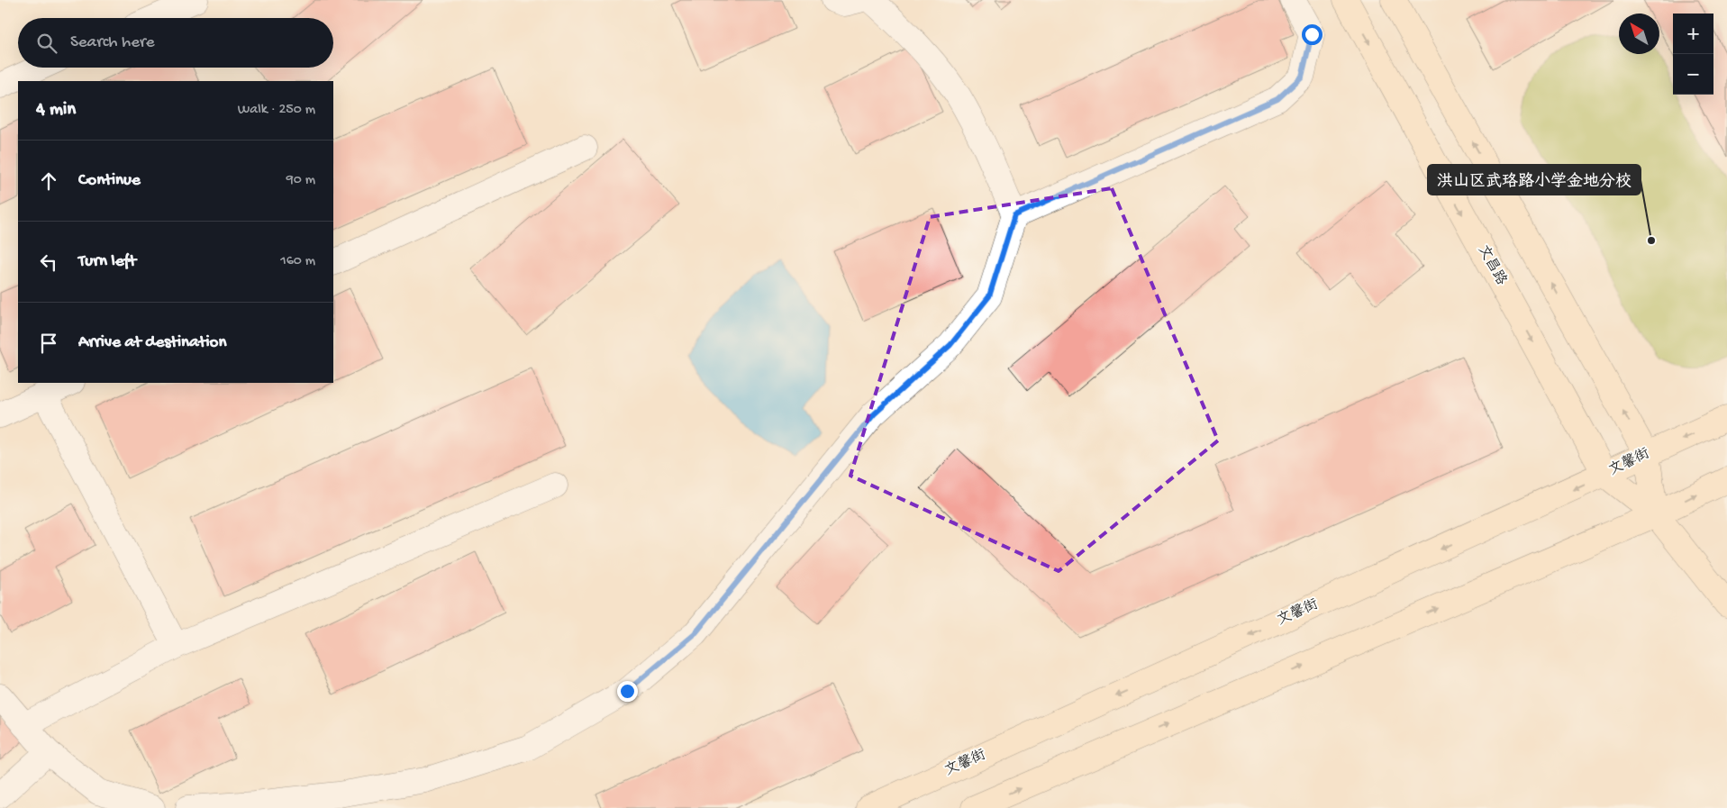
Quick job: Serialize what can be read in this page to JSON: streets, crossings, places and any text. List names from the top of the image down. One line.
{"streets":{"main road":["文昌路","文馨街"]},"crossings":[["文昌路","文馨街"]],"places":["洪山区武珞路小学金地分校"],"north":"top left","page":{"map_buttons":["+","−"],"search":"Search here","heading":["4 min","Walk · 250 m"],"list":[["Continue","90 m"],["Turn left","160 m"],"Arrive at destination"]}}
